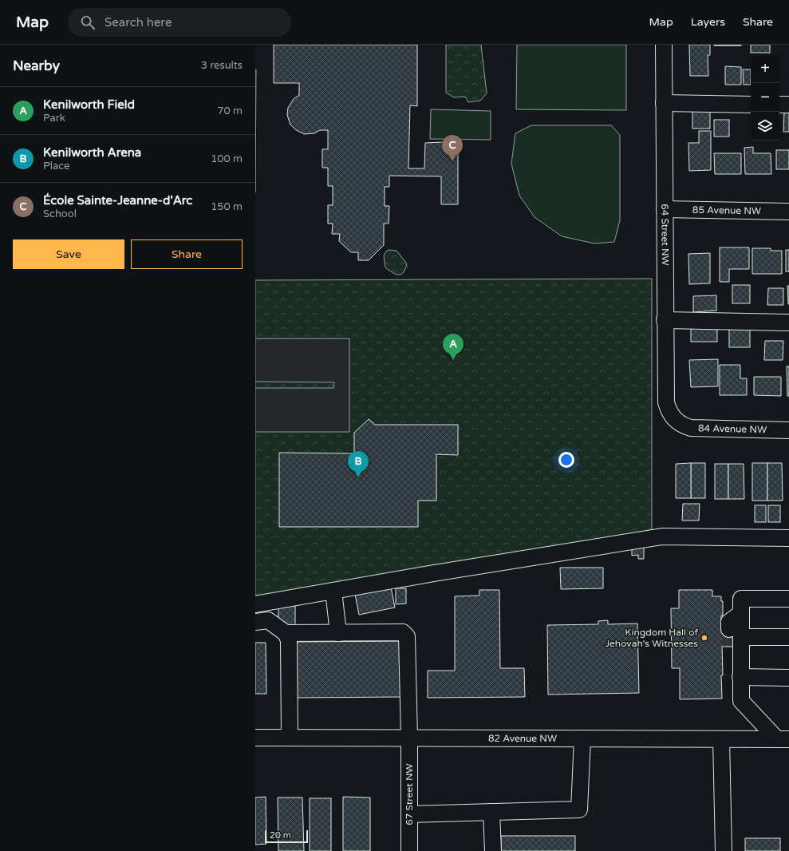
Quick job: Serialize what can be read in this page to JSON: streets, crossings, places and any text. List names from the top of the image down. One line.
{"streets":{"street":["85 Avenue NW","64 Street NW","84 Avenue NW","82 Avenue NW","67 Street NW"]},"crossings":[["85 Avenue NW","64 Street NW"],["64 Street NW","84 Avenue NW"],["82 Avenue NW","67 Street NW"]],"places":["Kingdom Hall of Jehovah's Witnesses"],"scale_bar":"20 m","page":{"header":"Map","search":"Search here","nav":["Map","Layers","Share"],"heading":["Nearby","3 results"],"map_buttons":["+","−"],"list":[{"mark":"A","name":"Kenilworth Field","note":"Park","value":"70 m"},{"mark":"B","name":"Kenilworth Arena","note":"Place","value":"100 m"},{"mark":"C","name":"École Sainte-Jeanne-d'Arc","note":"School","value":"150 m"}],"pins":["C","A","B"],"buttons":["Save","Share"],"scale":"20 m"}}
